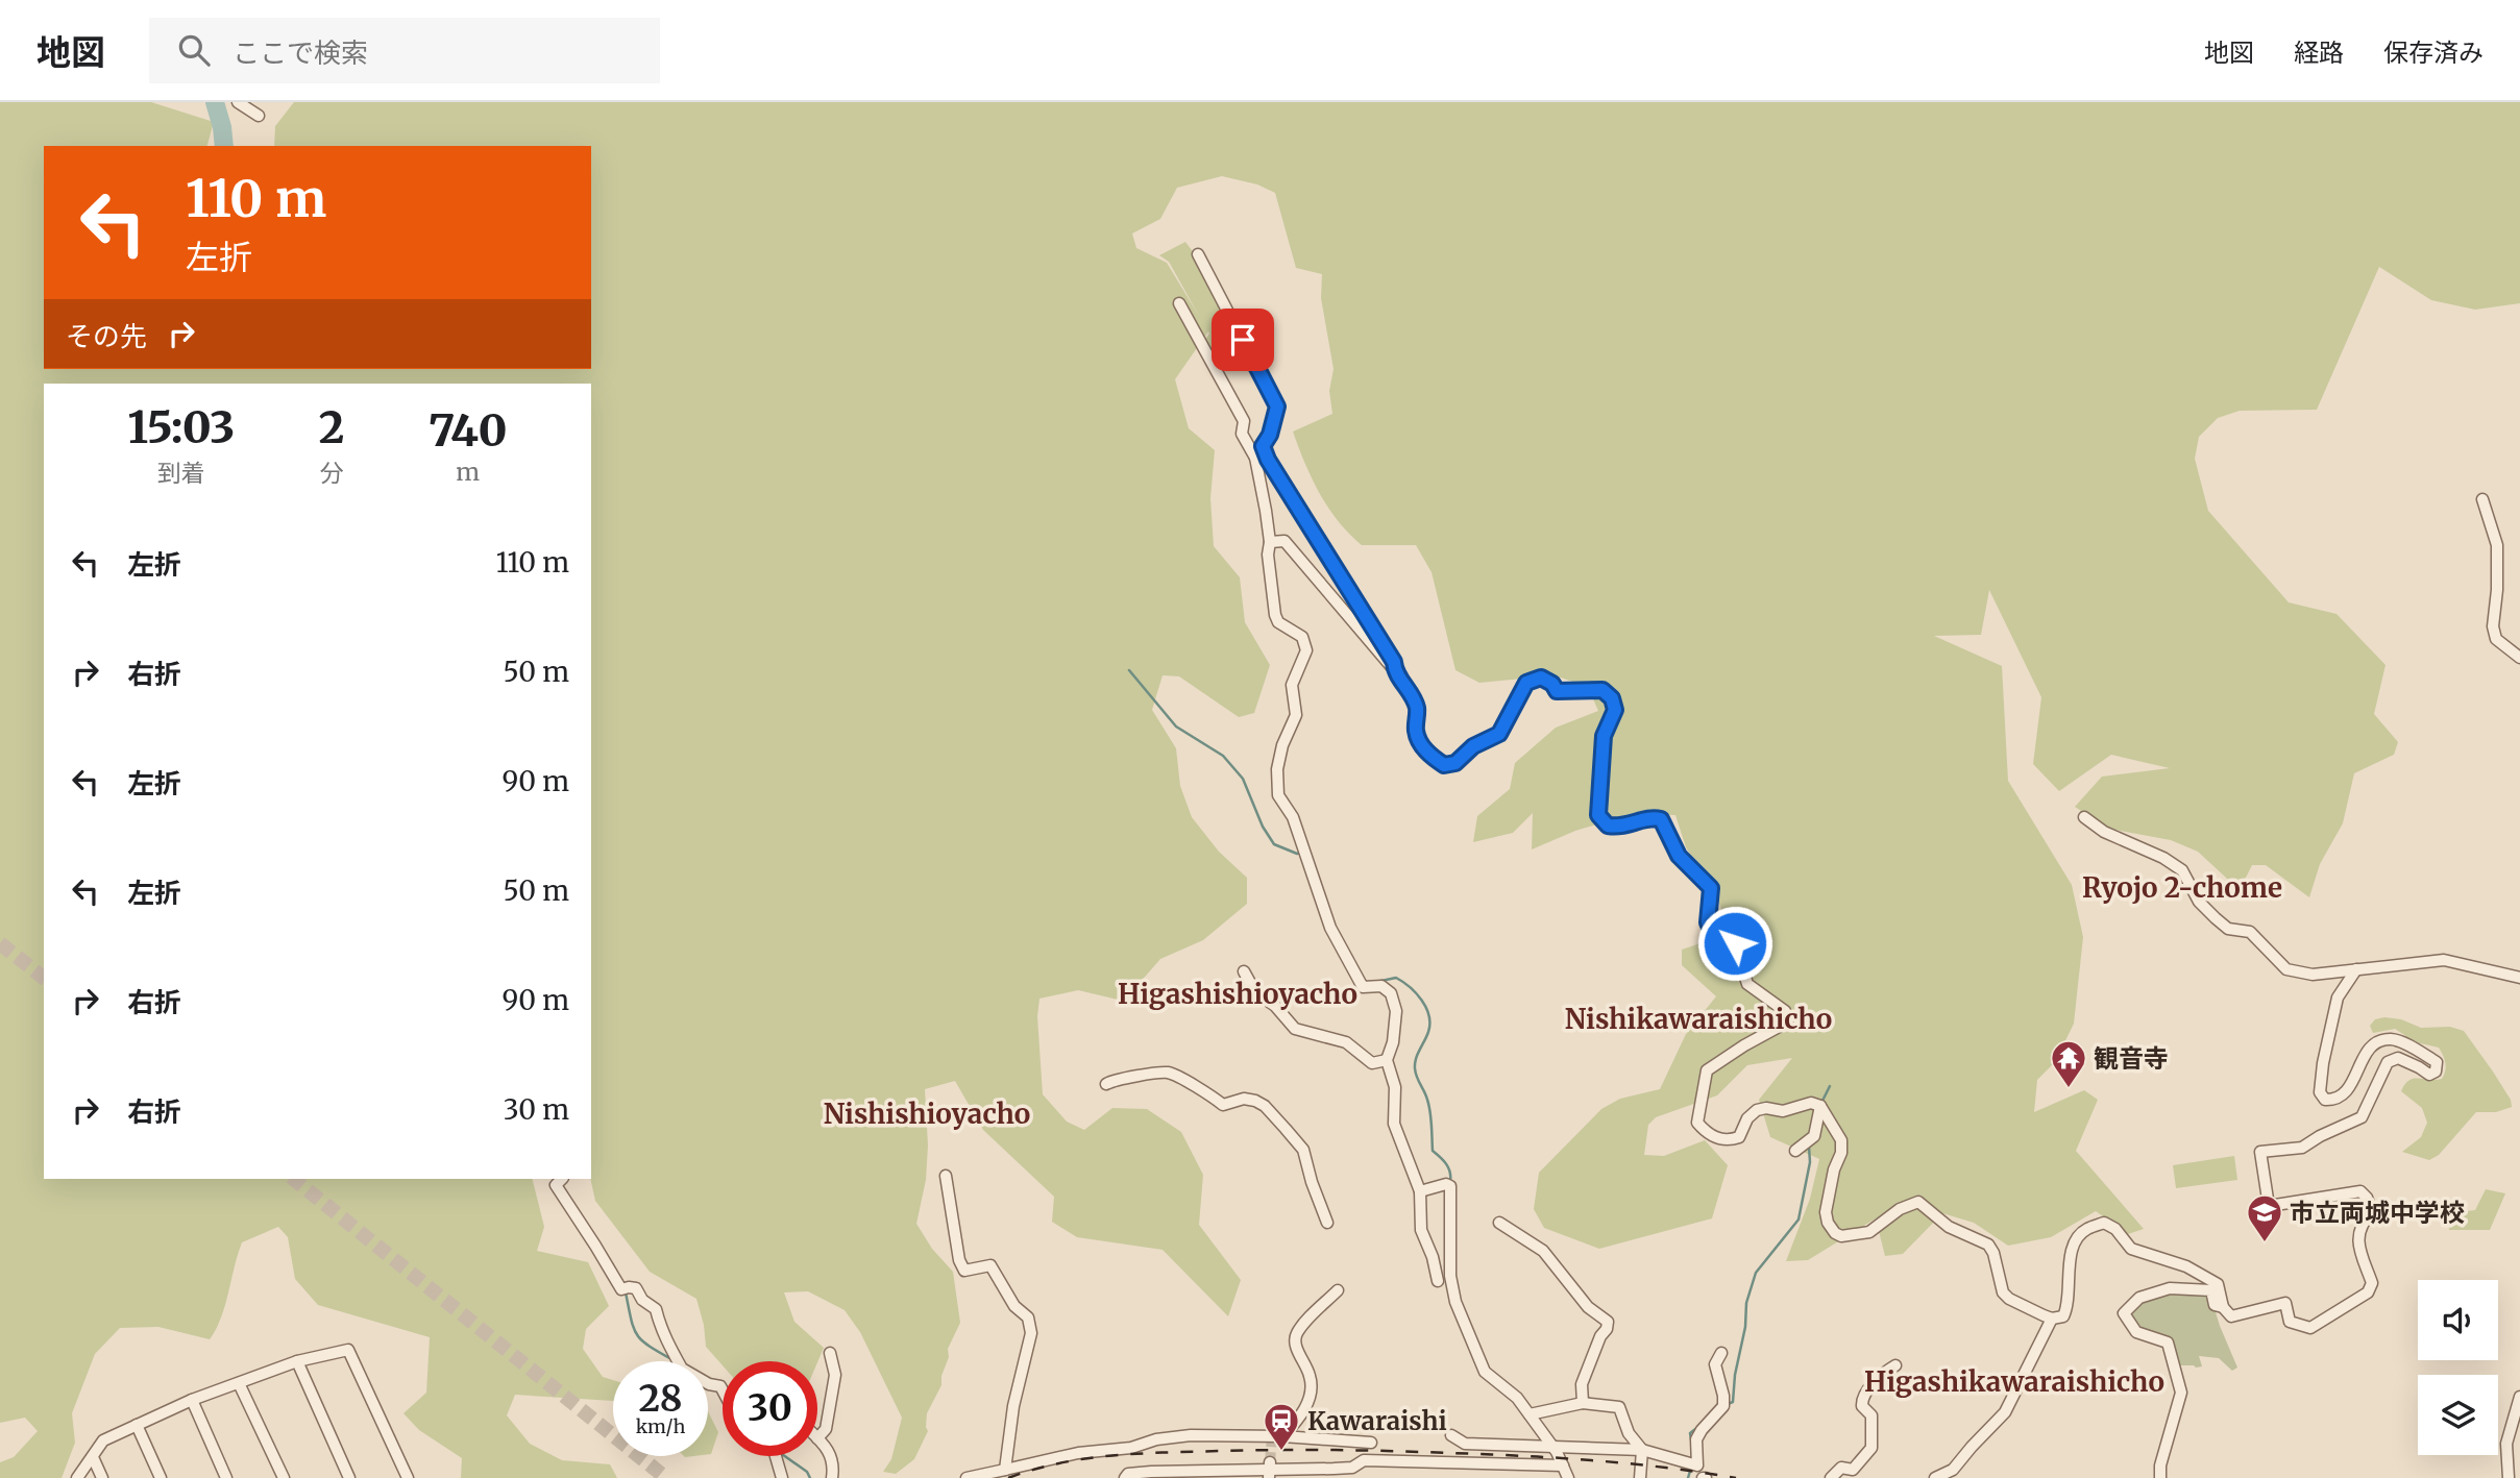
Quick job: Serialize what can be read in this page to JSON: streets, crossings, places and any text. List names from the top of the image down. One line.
{"districts":["Ryojo 2-chome","Higashishioyacho","Nishikawaraishicho","Nishishioyacho","Higashikawaraishicho"],"places":{"temple":["観音寺"],"school or university":["市立両城中学校"],"station":["Kawaraishi"]},"page":{"header":"地図","search":"ここで検索","nav":["地図","経路","保存済み"],"turn":["110 m","左折"],"then":"その先","eta":["15:03","到着","2","分","740","m"],"list":[{"name":"左折","value":"110 m"},{"name":"右折","value":"50 m"},{"name":"左折","value":"90 m"},{"name":"左折","value":"50 m"},{"name":"右折","value":"90 m"},{"name":"右折","value":"30 m"}],"speed":"28 km/h","limit":"30"}}
